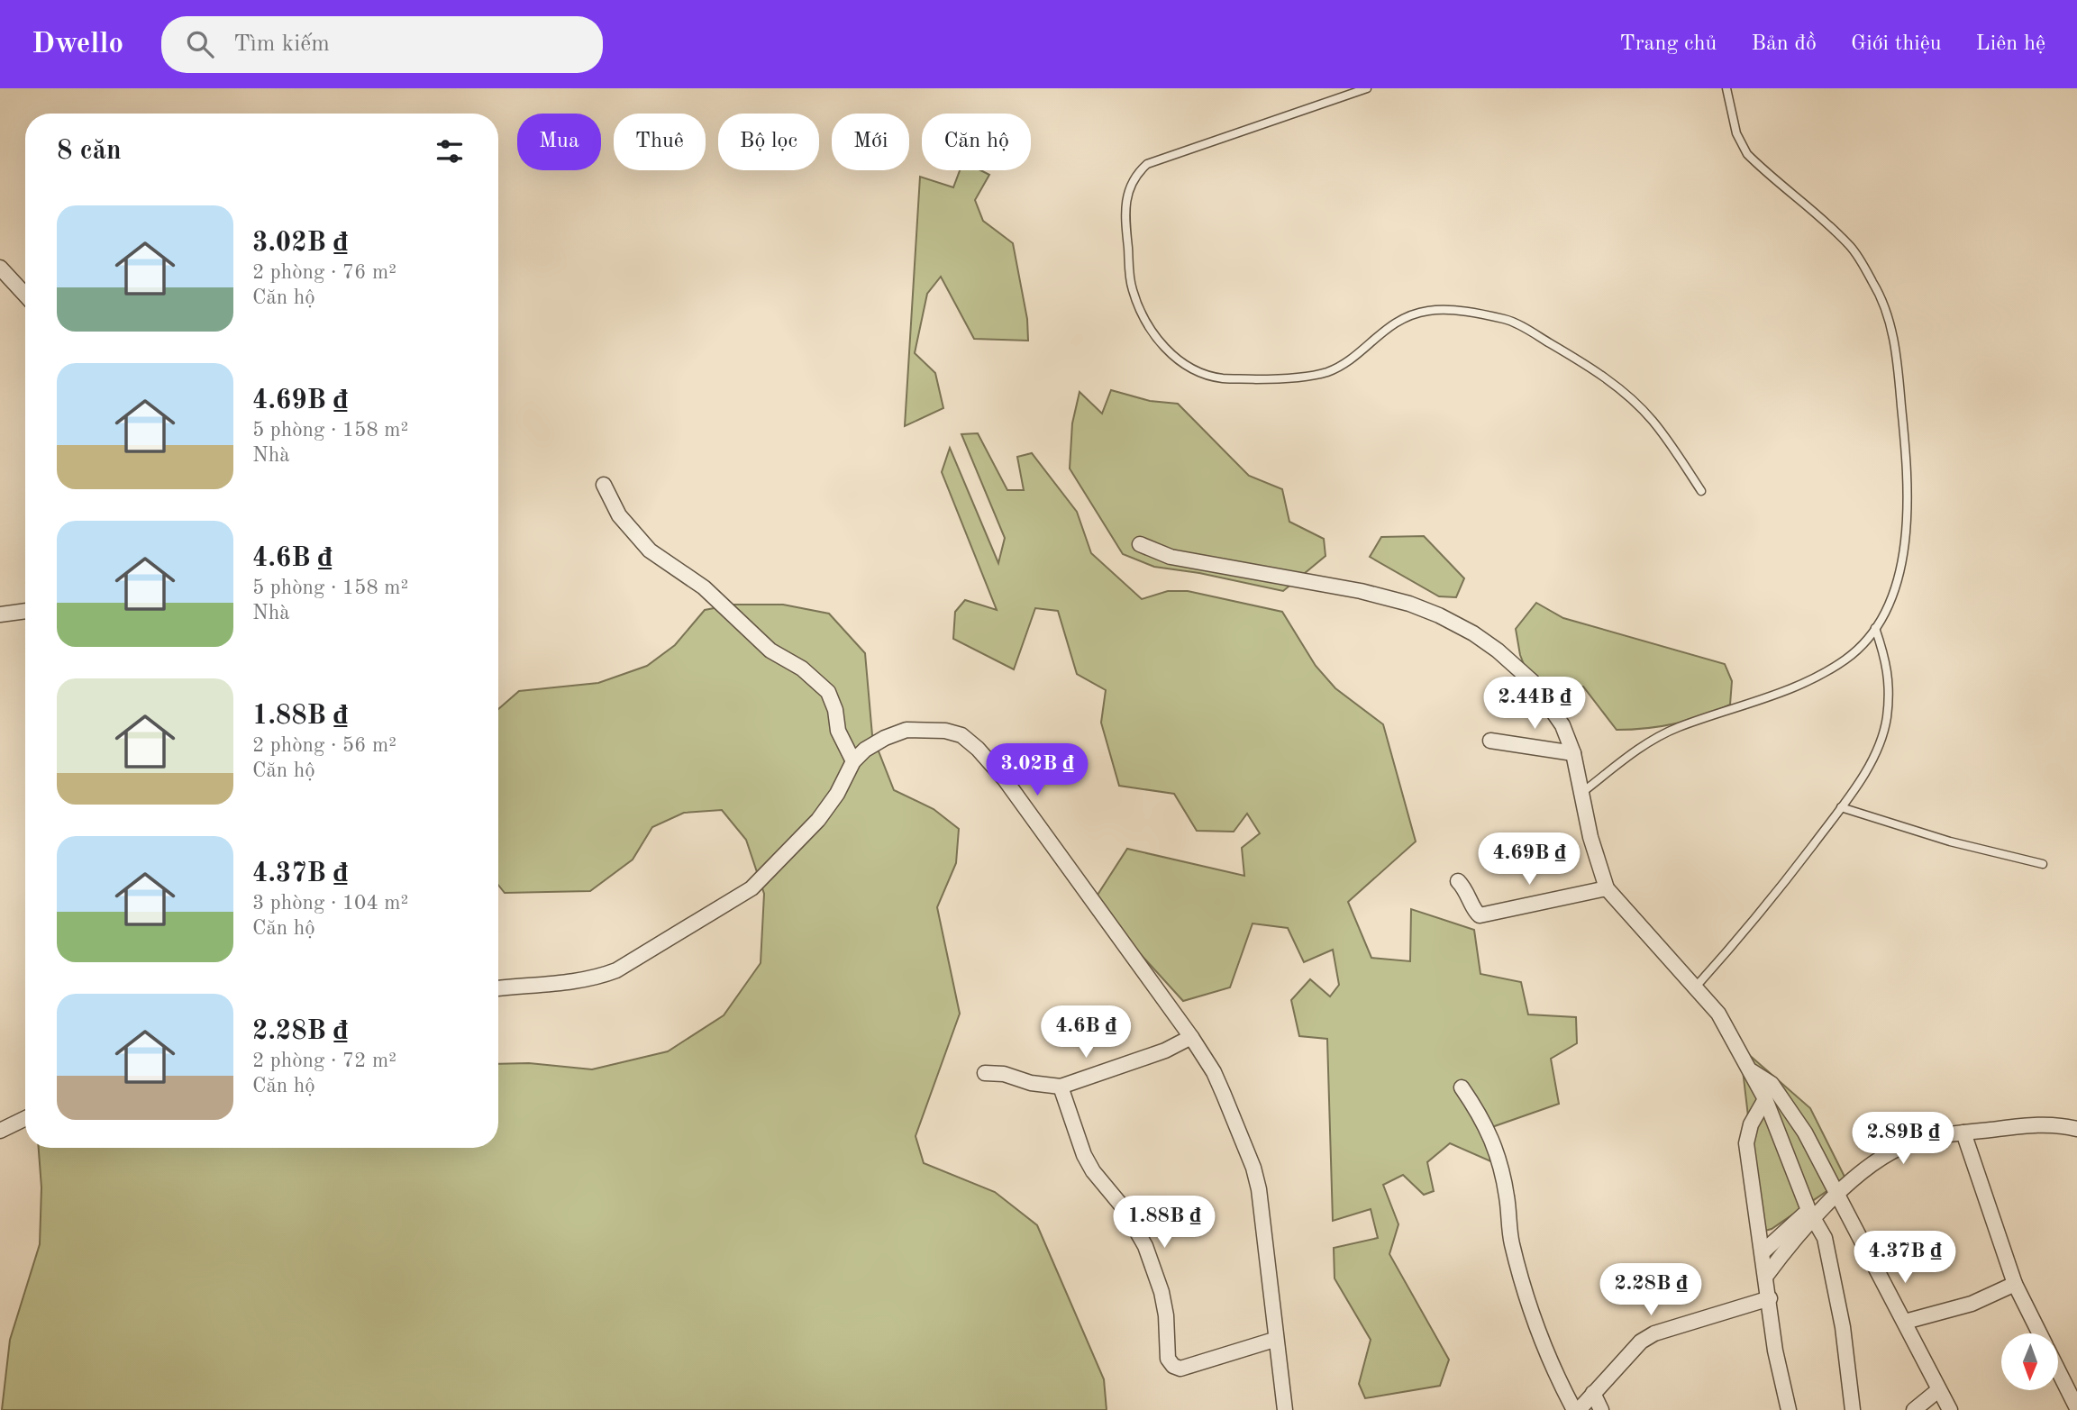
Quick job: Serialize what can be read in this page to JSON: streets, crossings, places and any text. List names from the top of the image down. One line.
{"north":"bottom","page":{"header":"Dwello","search":"Tìm kiếm","nav":["Trang chủ","Bản đồ","Giới thiệu","Liên hệ"],"chip":["Mua","Thuê","Bộ lọc","Mới","Căn hộ"],"heading":"8 căn","list":[{"name":"3.02B ₫","note":"2 phòng · 76 m² · Căn hộ"},{"name":"4.69B ₫","note":"5 phòng · 158 m² · Nhà"},{"name":"4.6B ₫","note":"5 phòng · 158 m² · Nhà"},{"name":"1.88B ₫","note":"2 phòng · 56 m² · Căn hộ"},{"name":"4.37B ₫","note":"3 phòng · 104 m² · Căn hộ"},{"name":"2.28B ₫","note":"2 phòng · 72 m² · Căn hộ"}],"price":["2.44B ₫","3.02B ₫","4.69B ₫","4.6B ₫","2.89B ₫","1.88B ₫","4.37B ₫","2.28B ₫"]}}
